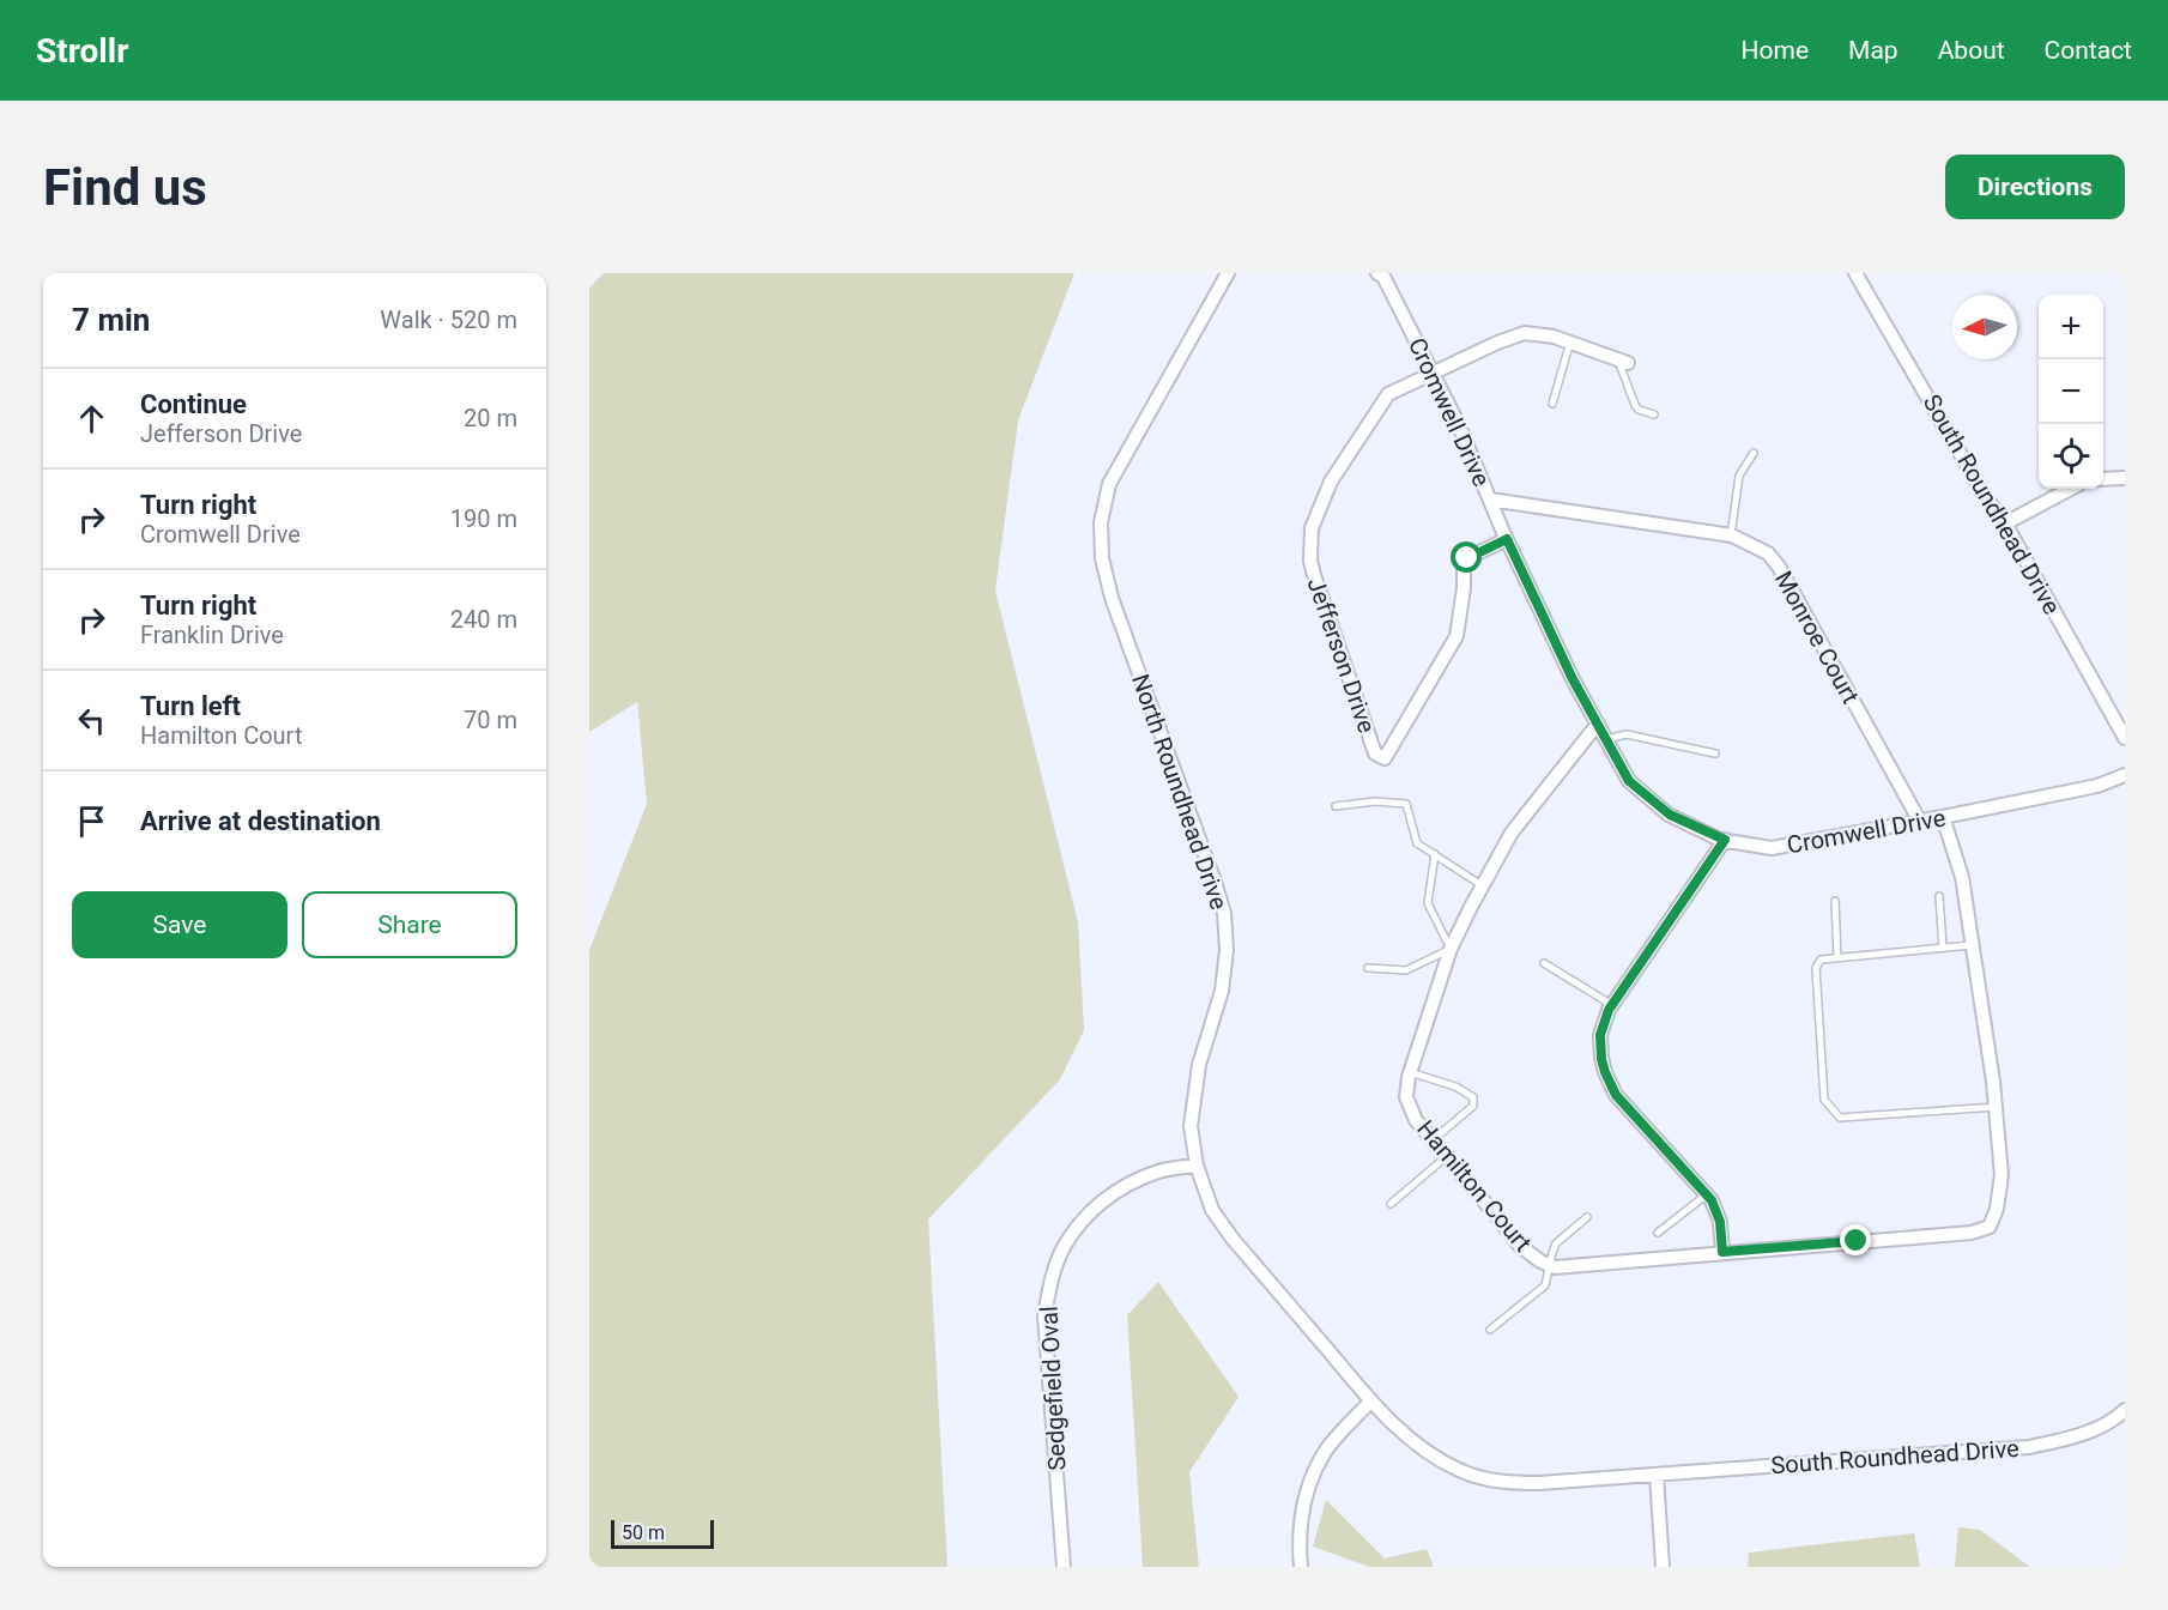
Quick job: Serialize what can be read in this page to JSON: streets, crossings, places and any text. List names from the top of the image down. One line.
{"streets":{"street":["Cromwell Drive","South Roundhead Drive","Monroe Court","Jefferson Drive","North Roundhead Drive","Hamilton Court","Sedgefield Oval"]},"crossings":[["Cromwell Drive","Monroe Court"],["Cromwell Drive","Jefferson Drive"],["Cromwell Drive","Hamilton Court"],["South Roundhead Drive","North Roundhead Drive"],["North Roundhead Drive","Sedgefield Oval"]],"scale_bar":"50 m","north":"left","page":{"header":"Strollr","nav":["Home","Map","About","Contact"],"buttons":["Directions",["Save","Share"]],"title":"Find us","heading":["7 min","Walk · 520 m"],"map_buttons":["+","−"],"list":[["Continue","Jefferson Drive","20 m"],["Turn right","Cromwell Drive","190 m"],["Turn right","Franklin Drive","240 m"],["Turn left","Hamilton Court","70 m"],"Arrive at destination"],"scale":"50 m"}}
